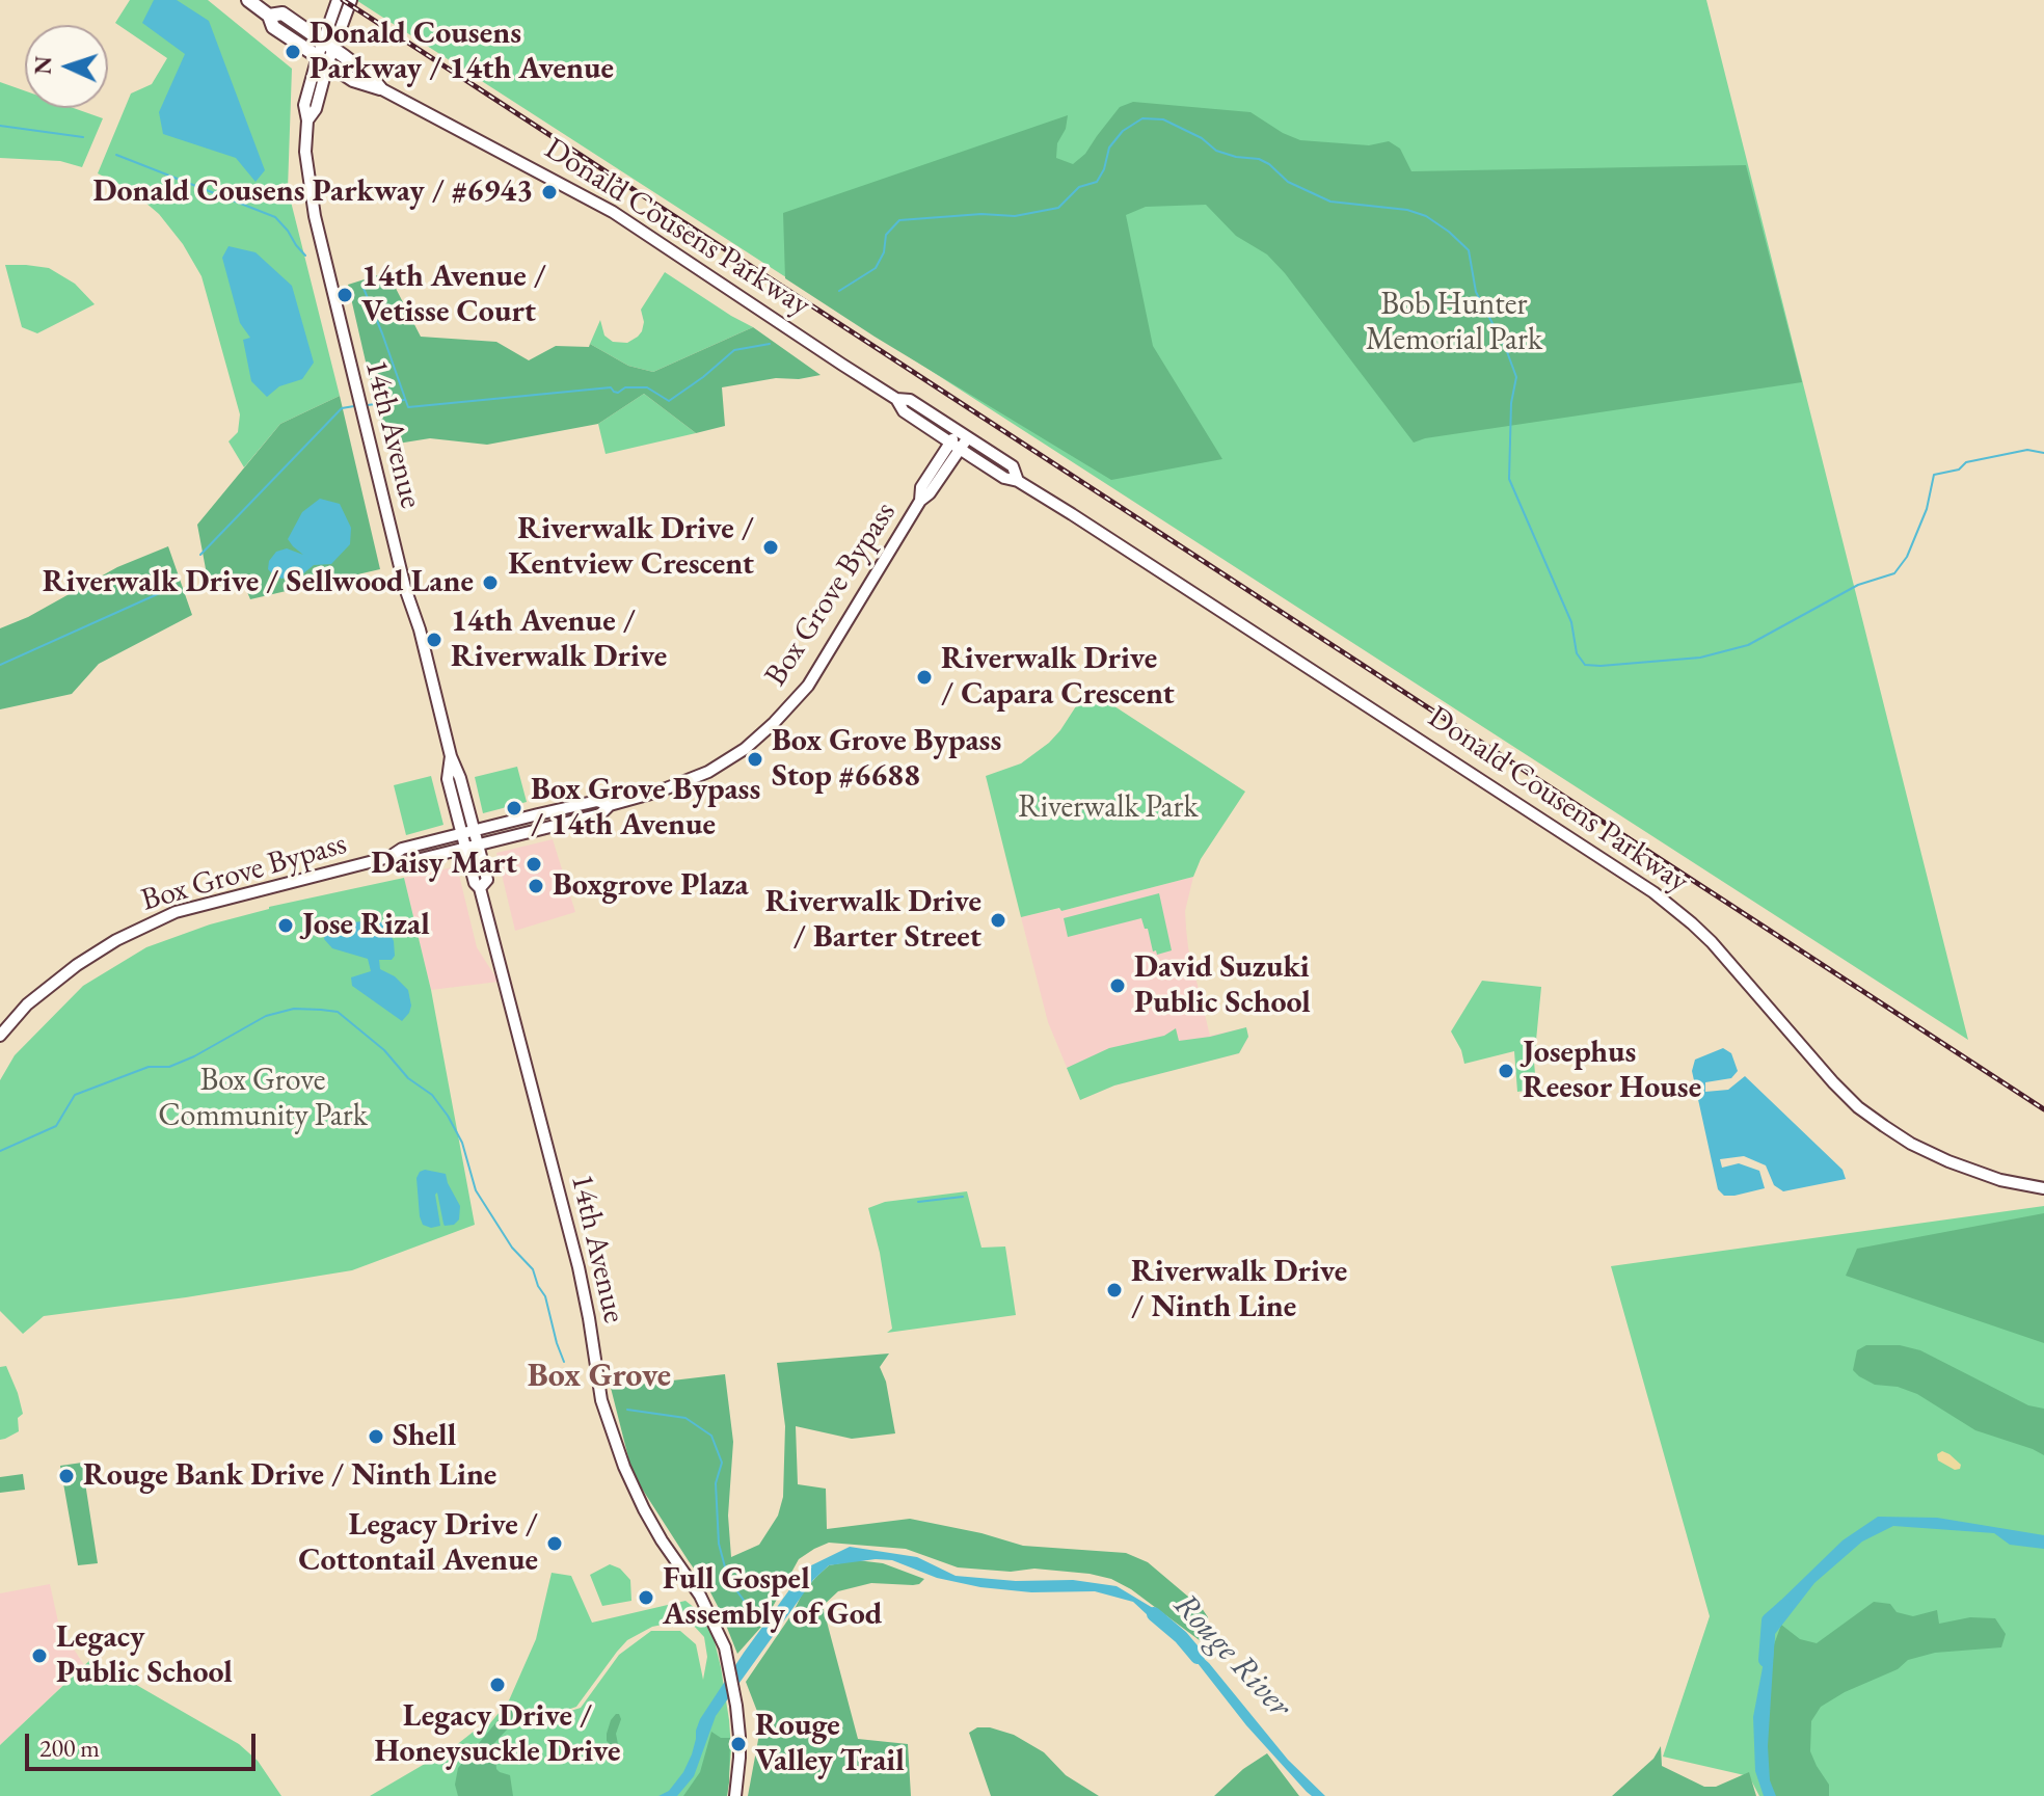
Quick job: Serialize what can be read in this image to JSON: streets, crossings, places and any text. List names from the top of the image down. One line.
{"streets":{"main road":["Donald Cousens Parkway","14th Avenue","Box Grove Bypass"]},"crossings":[["Donald Cousens Parkway","14th Avenue"],["Donald Cousens Parkway","Box Grove Bypass"],["14th Avenue","Box Grove Bypass"]],"districts":["Box Grove"],"water":["Rouge River"],"parks":["Bob Hunter Memorial Park","Riverwalk Park","Box Grove Community Park"],"places":["Donald Cousens Parkway / 14th Avenue","Donald Cousens Parkway / #6943","14th Avenue / Vetisse Court","Riverwalk Drive / Kentview Crescent","Riverwalk Drive / Sellwood Lane","14th Avenue / Riverwalk Drive","Riverwalk Drive / Capara Crescent","Box Grove Bypass Stop #6688","Box Grove Bypass / 14th Avenue","Daisy Mart","Boxgrove Plaza","Riverwalk Drive / Barter Street","Jose Rizal","David Suzuki Public School","Josephus Reesor House","Riverwalk Drive / Ninth Line","Shell","Rouge Bank Drive / Ninth Line","Legacy Drive / Cottontail Avenue","Full Gospel Assembly of God","Legacy Public School","Legacy Drive / Honeysuckle Drive","Rouge Valley Trail"],"scale_bar":"200 m","north":"left"}
